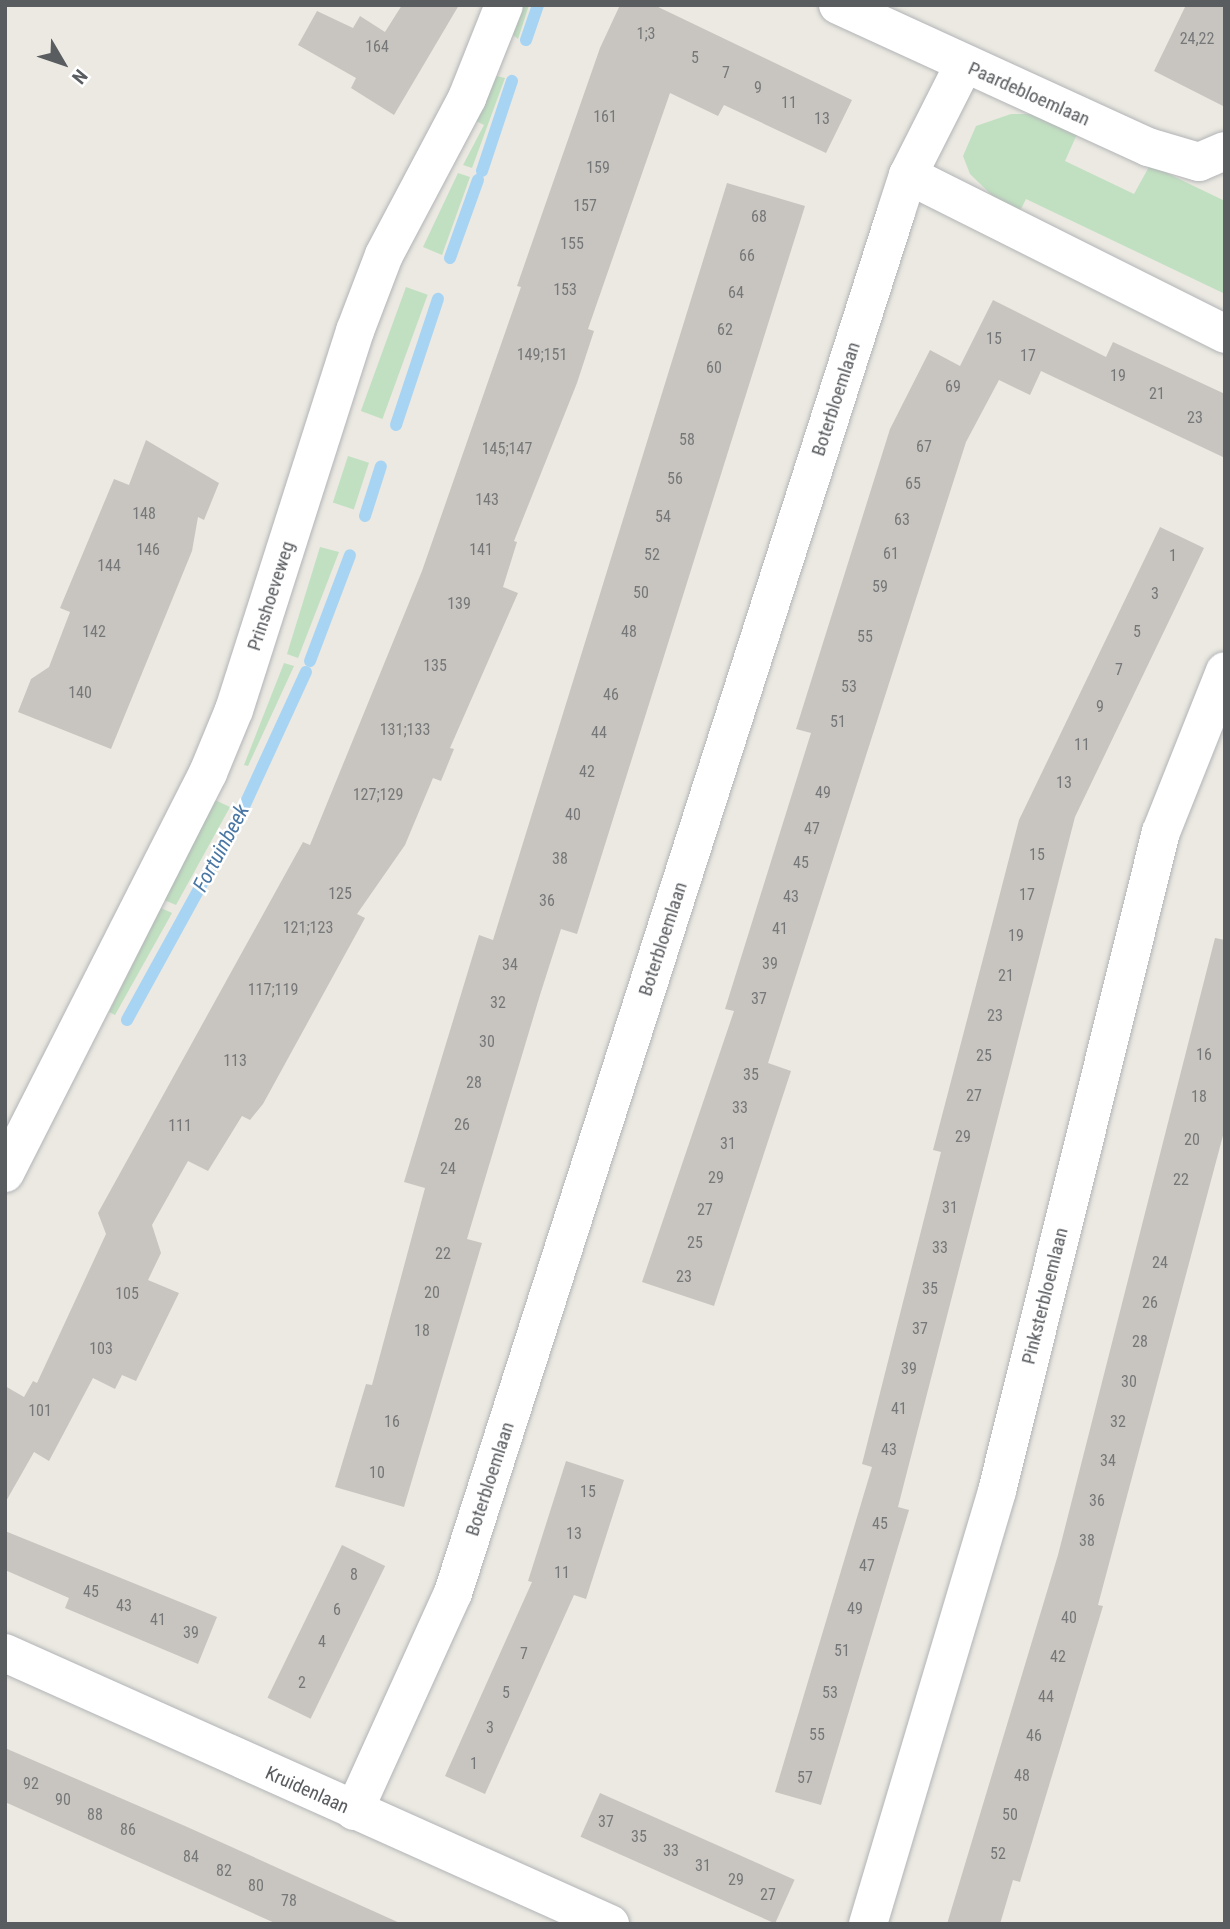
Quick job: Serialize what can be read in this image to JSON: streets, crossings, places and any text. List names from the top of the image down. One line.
{"streets":{"street":["Paardebloemlaan","Boterbloemlaan","Prinshoeveweg","Pinksterbloemlaan","Kruidenlaan"]},"crossings":[["Paardebloemlaan","Boterbloemlaan"],["Boterbloemlaan","Kruidenlaan"]],"water":["Fortuinbeek"],"house_numbers":["1;3","24,22","164","5","7","9","11","161","13","159","157","68","155","66","153","64","62","15","149;151","17","60","19","69","21","23","58","67","145;147","56","65","143","148","54","63","146","141","61","52","1","144","59","50","3","139","142","48","5","55","135","7","53","140","46","9","51","131;133","44","11","42","13","49","127;129","40","47","15","38","45","125","17","43","36","121;123","41","19","39","34","21","117;119","37","32","23","30","16","25","113","35","28","27","18","33","26","111","29","20","31","24","29","22","31","27","25","33","22","24","23","35","20","105","26","37","18","28","103","39","30","41","101","16","32","43","34","10","15","36","45","13","38","47","11","8","45","43","49","6","40","41","39","4","51","7","42","2","5","53","44","3","55","46","1","48","57","92","90","88","50","37","86","35","33","52","84","31","82","29","80","27","78"],"north":"bottom right"}
